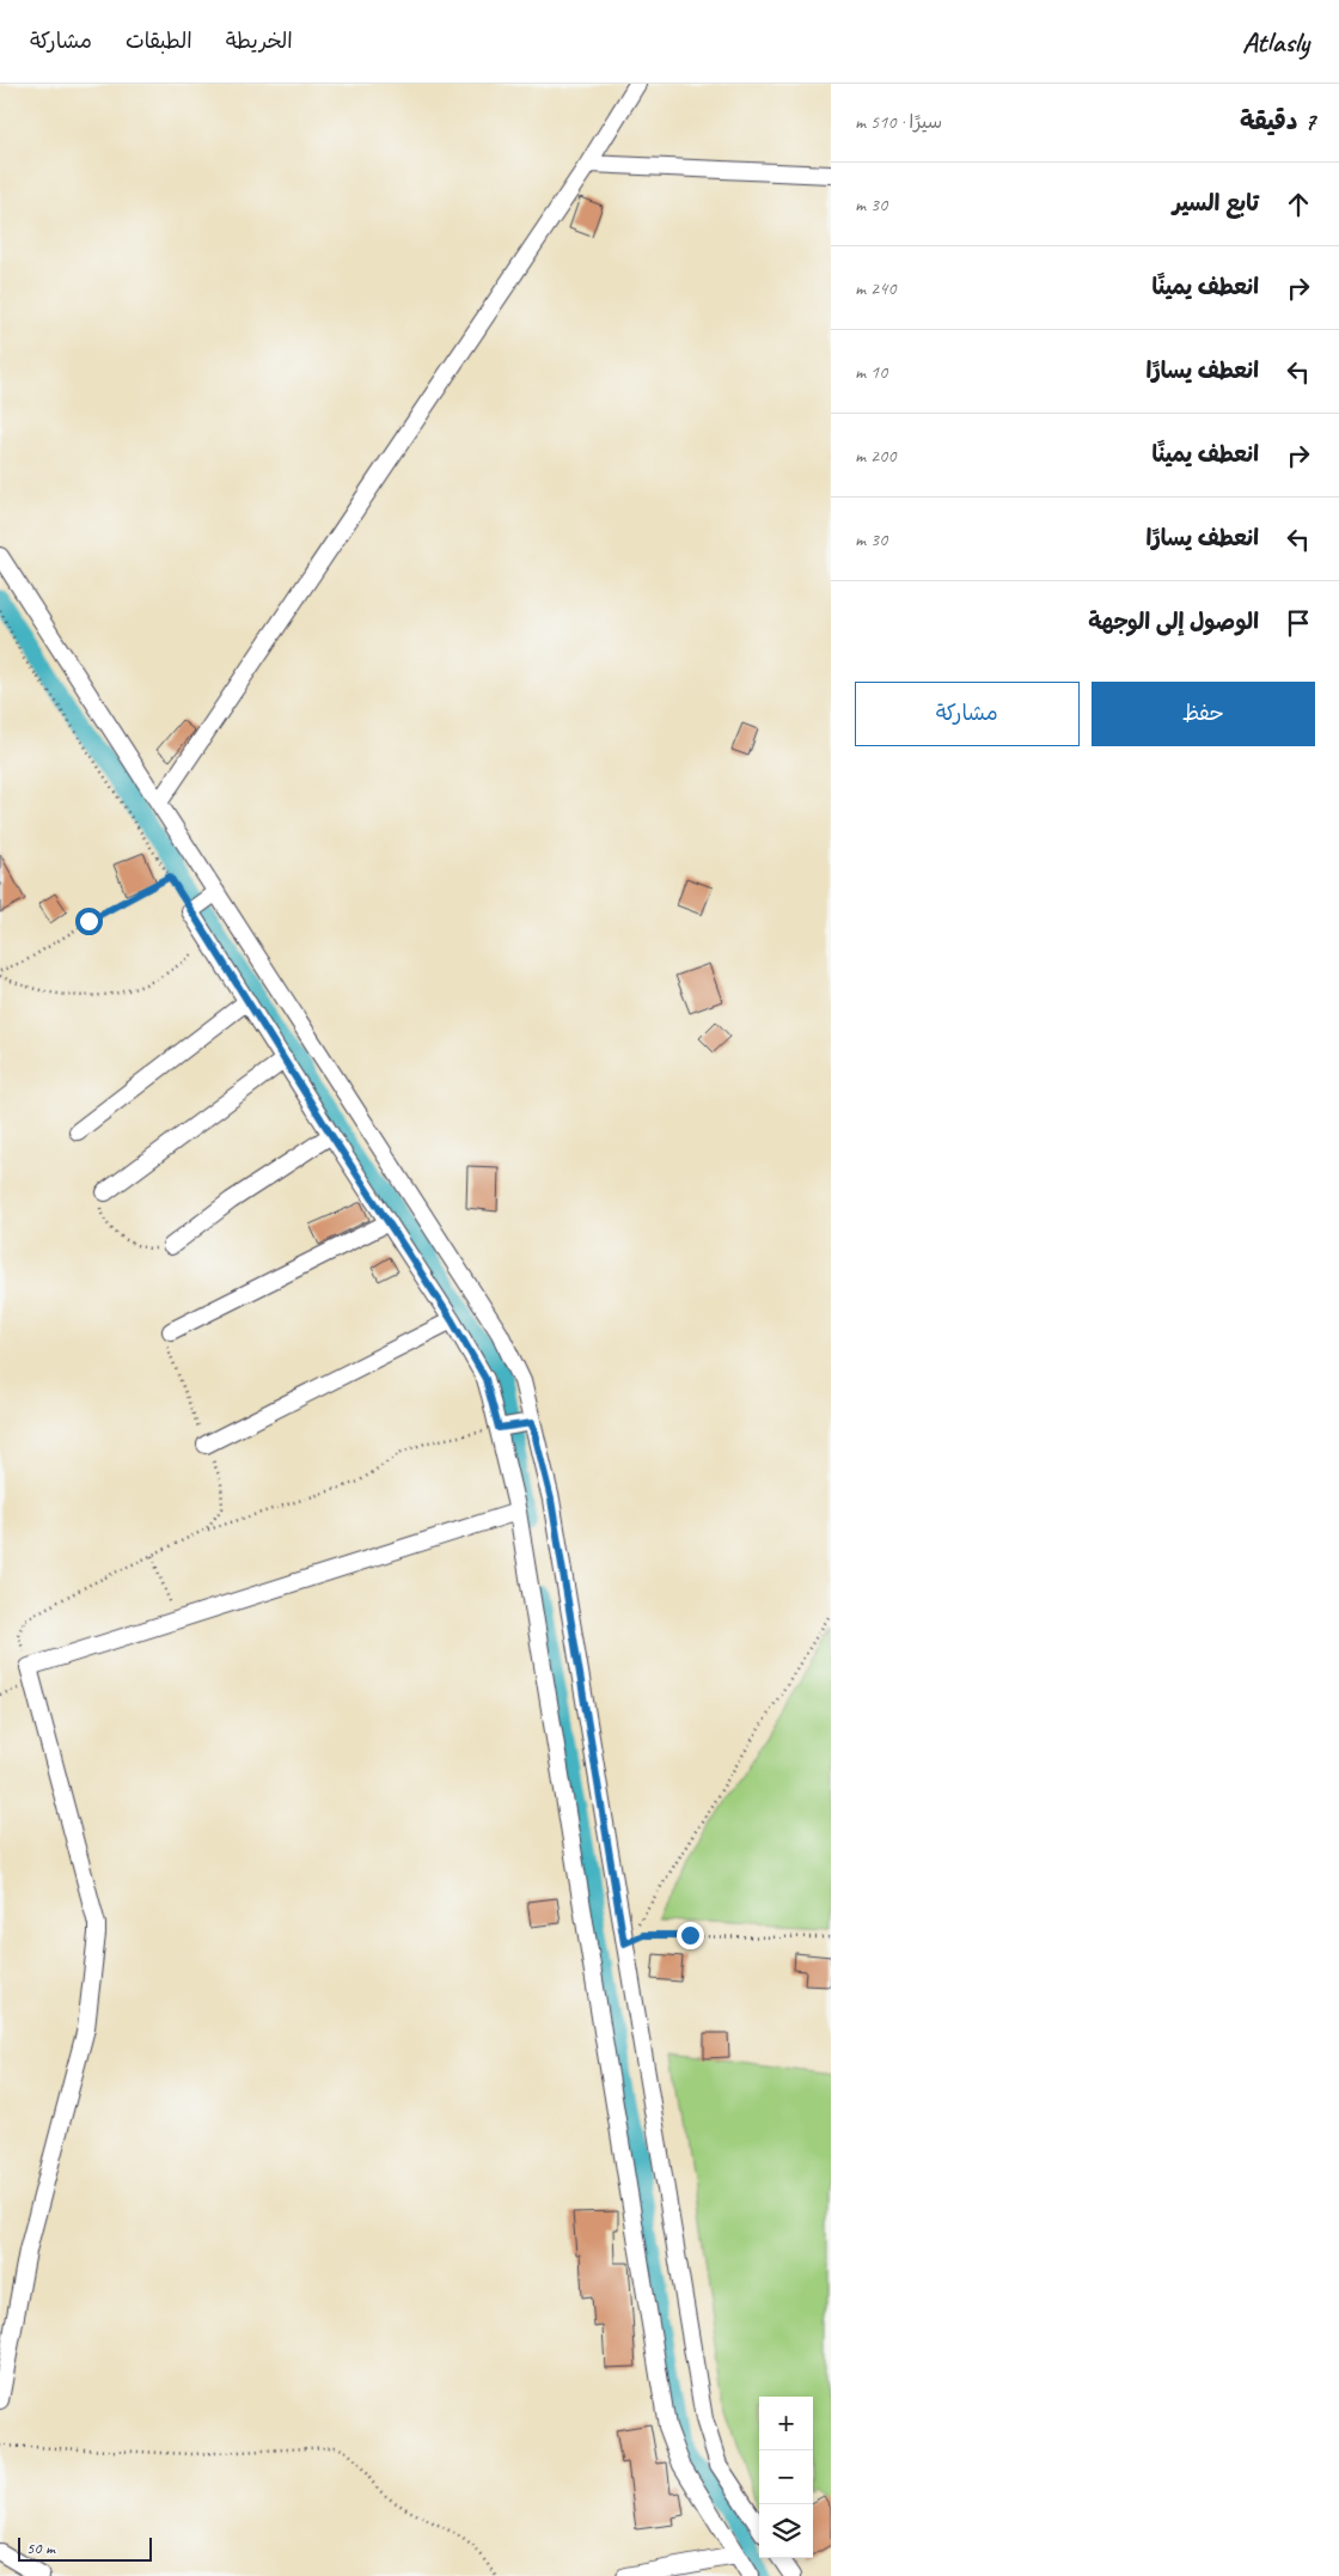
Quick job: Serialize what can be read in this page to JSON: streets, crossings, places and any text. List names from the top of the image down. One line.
{"scale_bar":"50 m","page":{"header":"Atlasly","nav":["الخريطة","الطبقات","مشاركة"],"heading":["7 دقيقة","سيرًا · 510 m"],"list":[["تابع السير","30 m"],["انعطف يمينًا","240 m"],["انعطف يسارًا","10 m"],["انعطف يمينًا","200 m"],["انعطف يسارًا","30 m"],"الوصول إلى الوجهة"],"buttons":["حفظ","مشاركة"],"map_buttons":["+","−"],"scale":"50 m"}}
